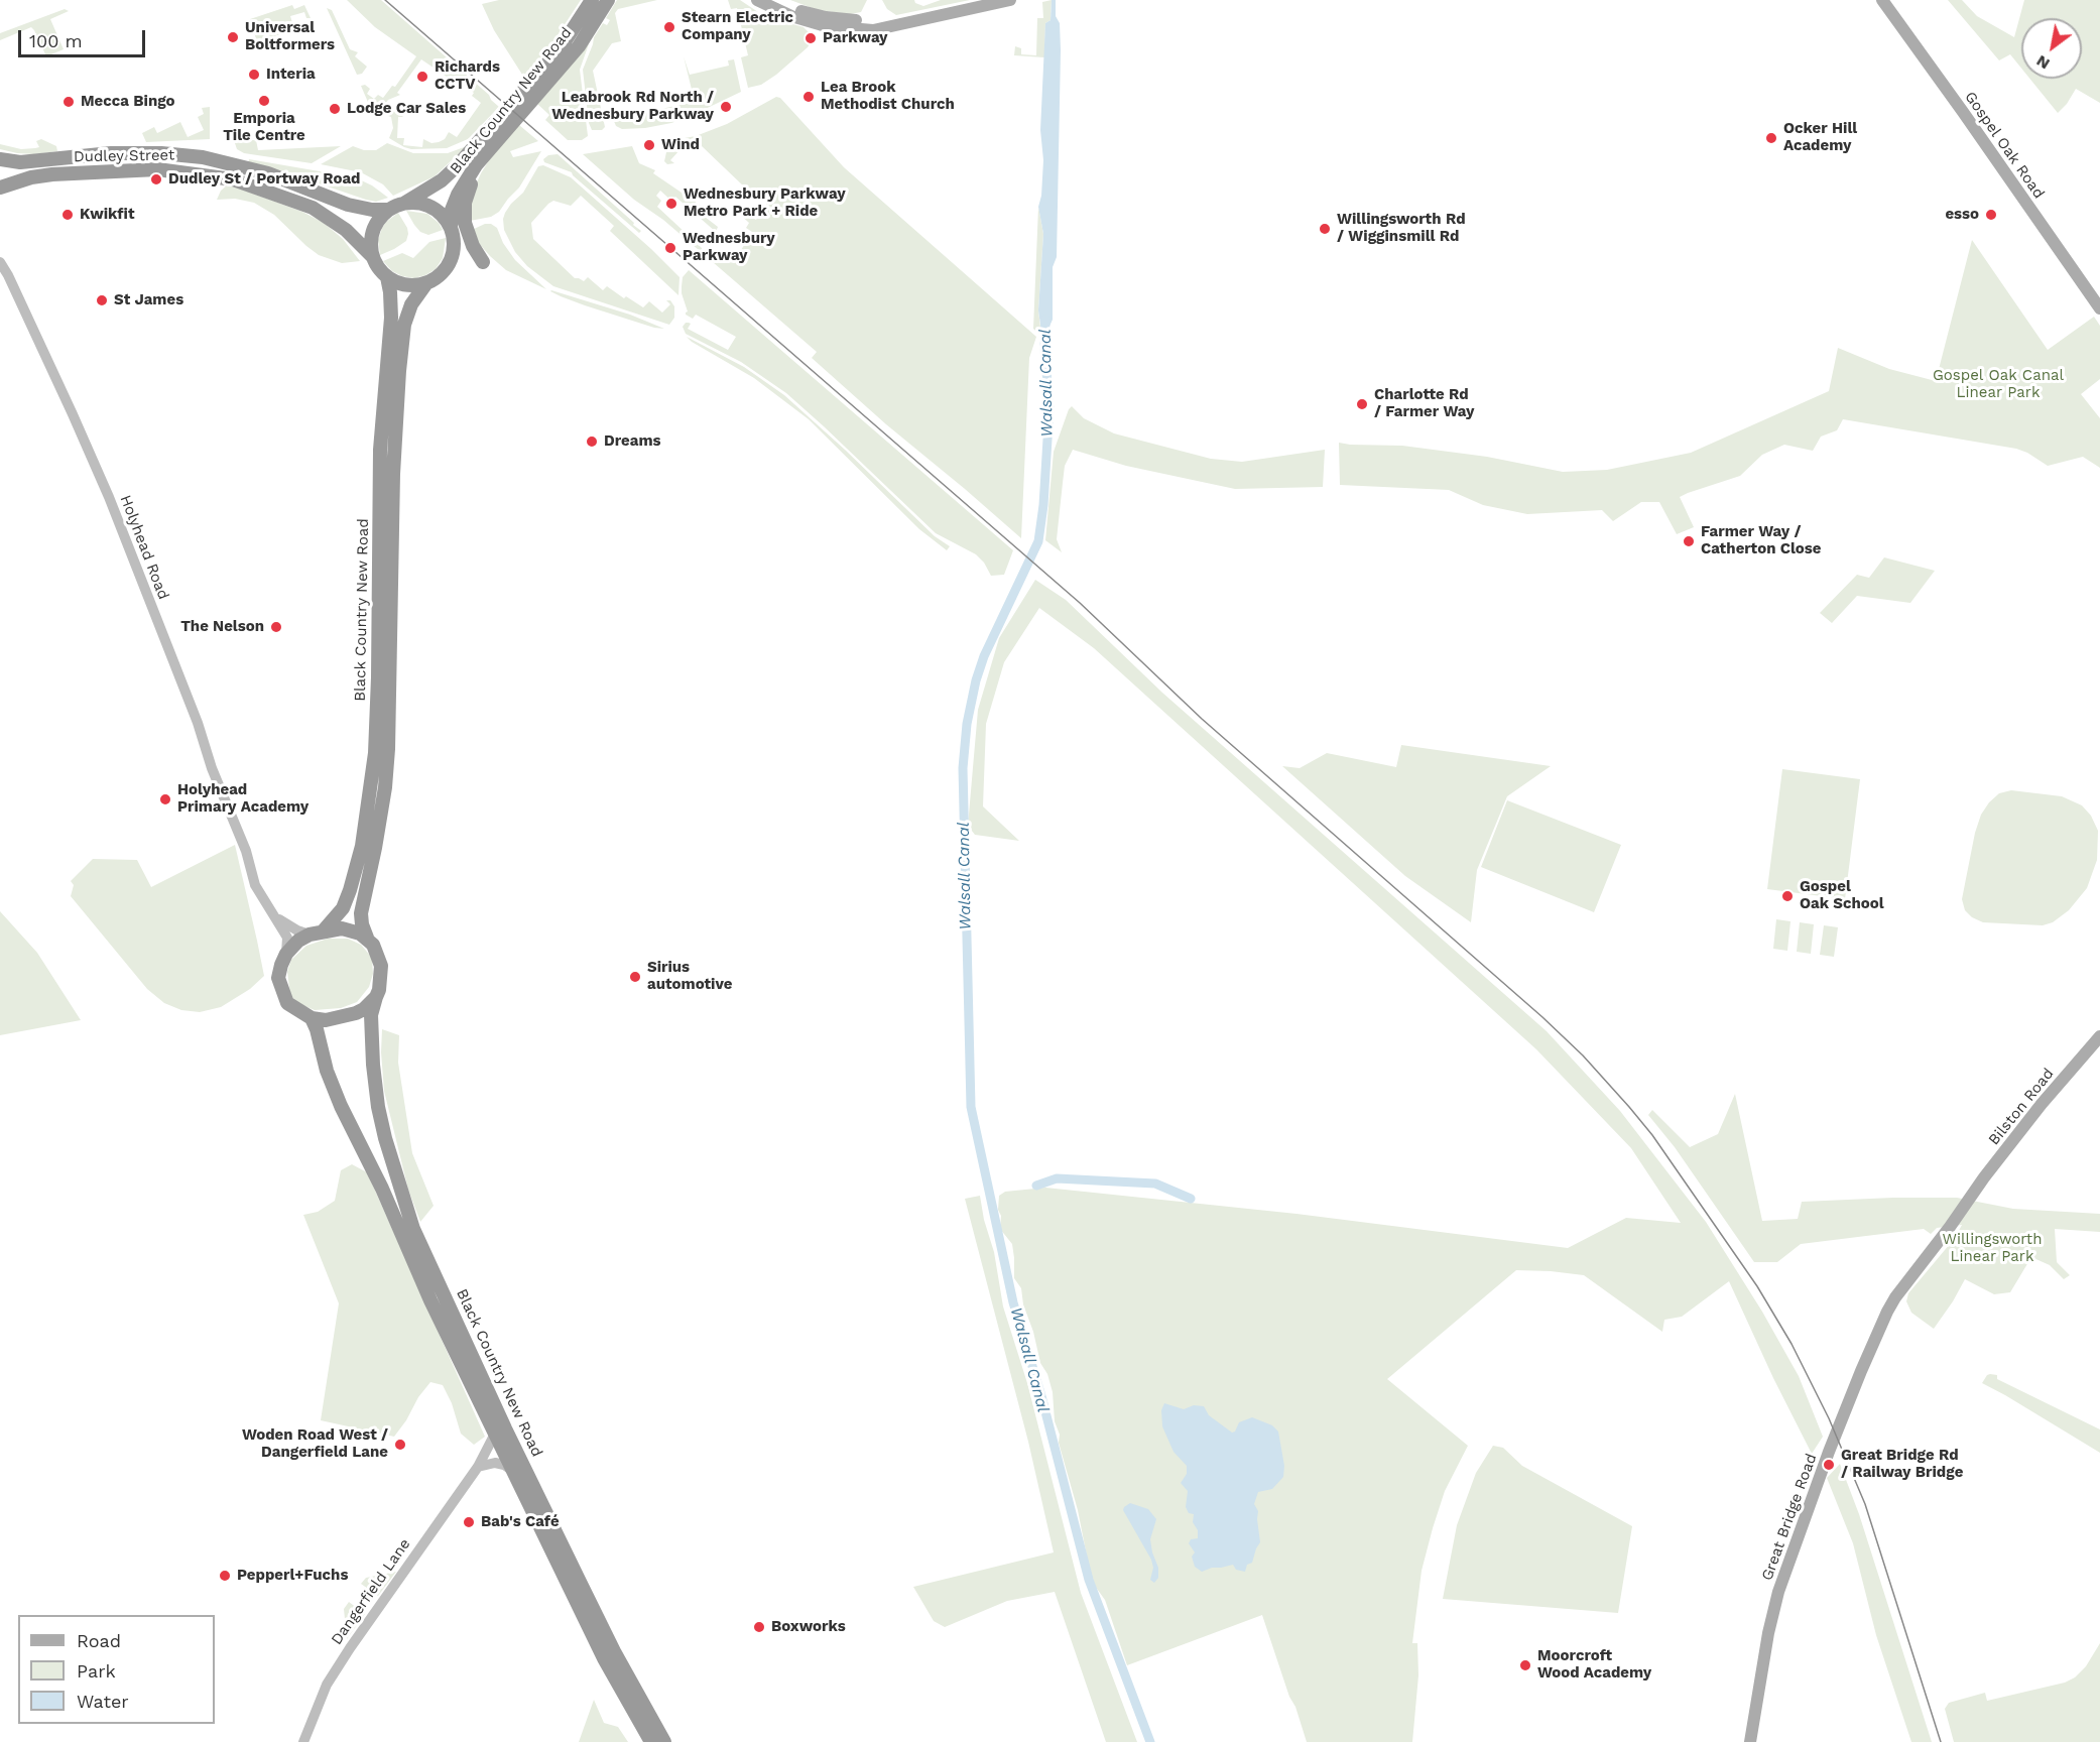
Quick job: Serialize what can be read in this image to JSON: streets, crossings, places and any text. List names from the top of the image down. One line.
{"streets":{"highway":["Black Country New Road","Dudley Street"],"main road":["Gospel Oak Road","Bilston Road","Great Bridge Road"],"street":["Holyhead Road","Dangerfield Lane"]},"crossings":[["Black Country New Road","Dudley Street"],["Black Country New Road","Holyhead Road"],["Black Country New Road","Dangerfield Lane"],["Bilston Road","Great Bridge Road"]],"water":["Walsall Canal"],"parks":["Gospel Oak Canal Linear Park","Willingsworth Linear Park"],"places":["Stearn Electric Company","Universal Boltformers","Parkway","Interia","Richards CCTV","Lea Brook Methodist Church","Emporia Tile Centre","Mecca Bingo","Leabrook Rd North / Wednesbury Parkway","Lodge Car Sales","Ocker Hill Academy","Wind","Dudley St / Portway Road","Wednesbury Parkway Metro Park + Ride","Kwikfit","esso","Willingsworth Rd / Wigginsmill Rd","Wednesbury Parkway","St James","Charlotte Rd / Farmer Way","Dreams","Farmer Way / Catherton Close","The Nelson","Holyhead Primary Academy","Gospel Oak School","Sirius automotive","Woden Road West / Dangerfield Lane","Great Bridge Rd / Railway Bridge","Bab's Café","Pepperl+Fuchs","Boxworks","Moorcroft Wood Academy"],"legend":["Road","Park","Water"],"scale_bar":"100 m","north":"bottom left"}
